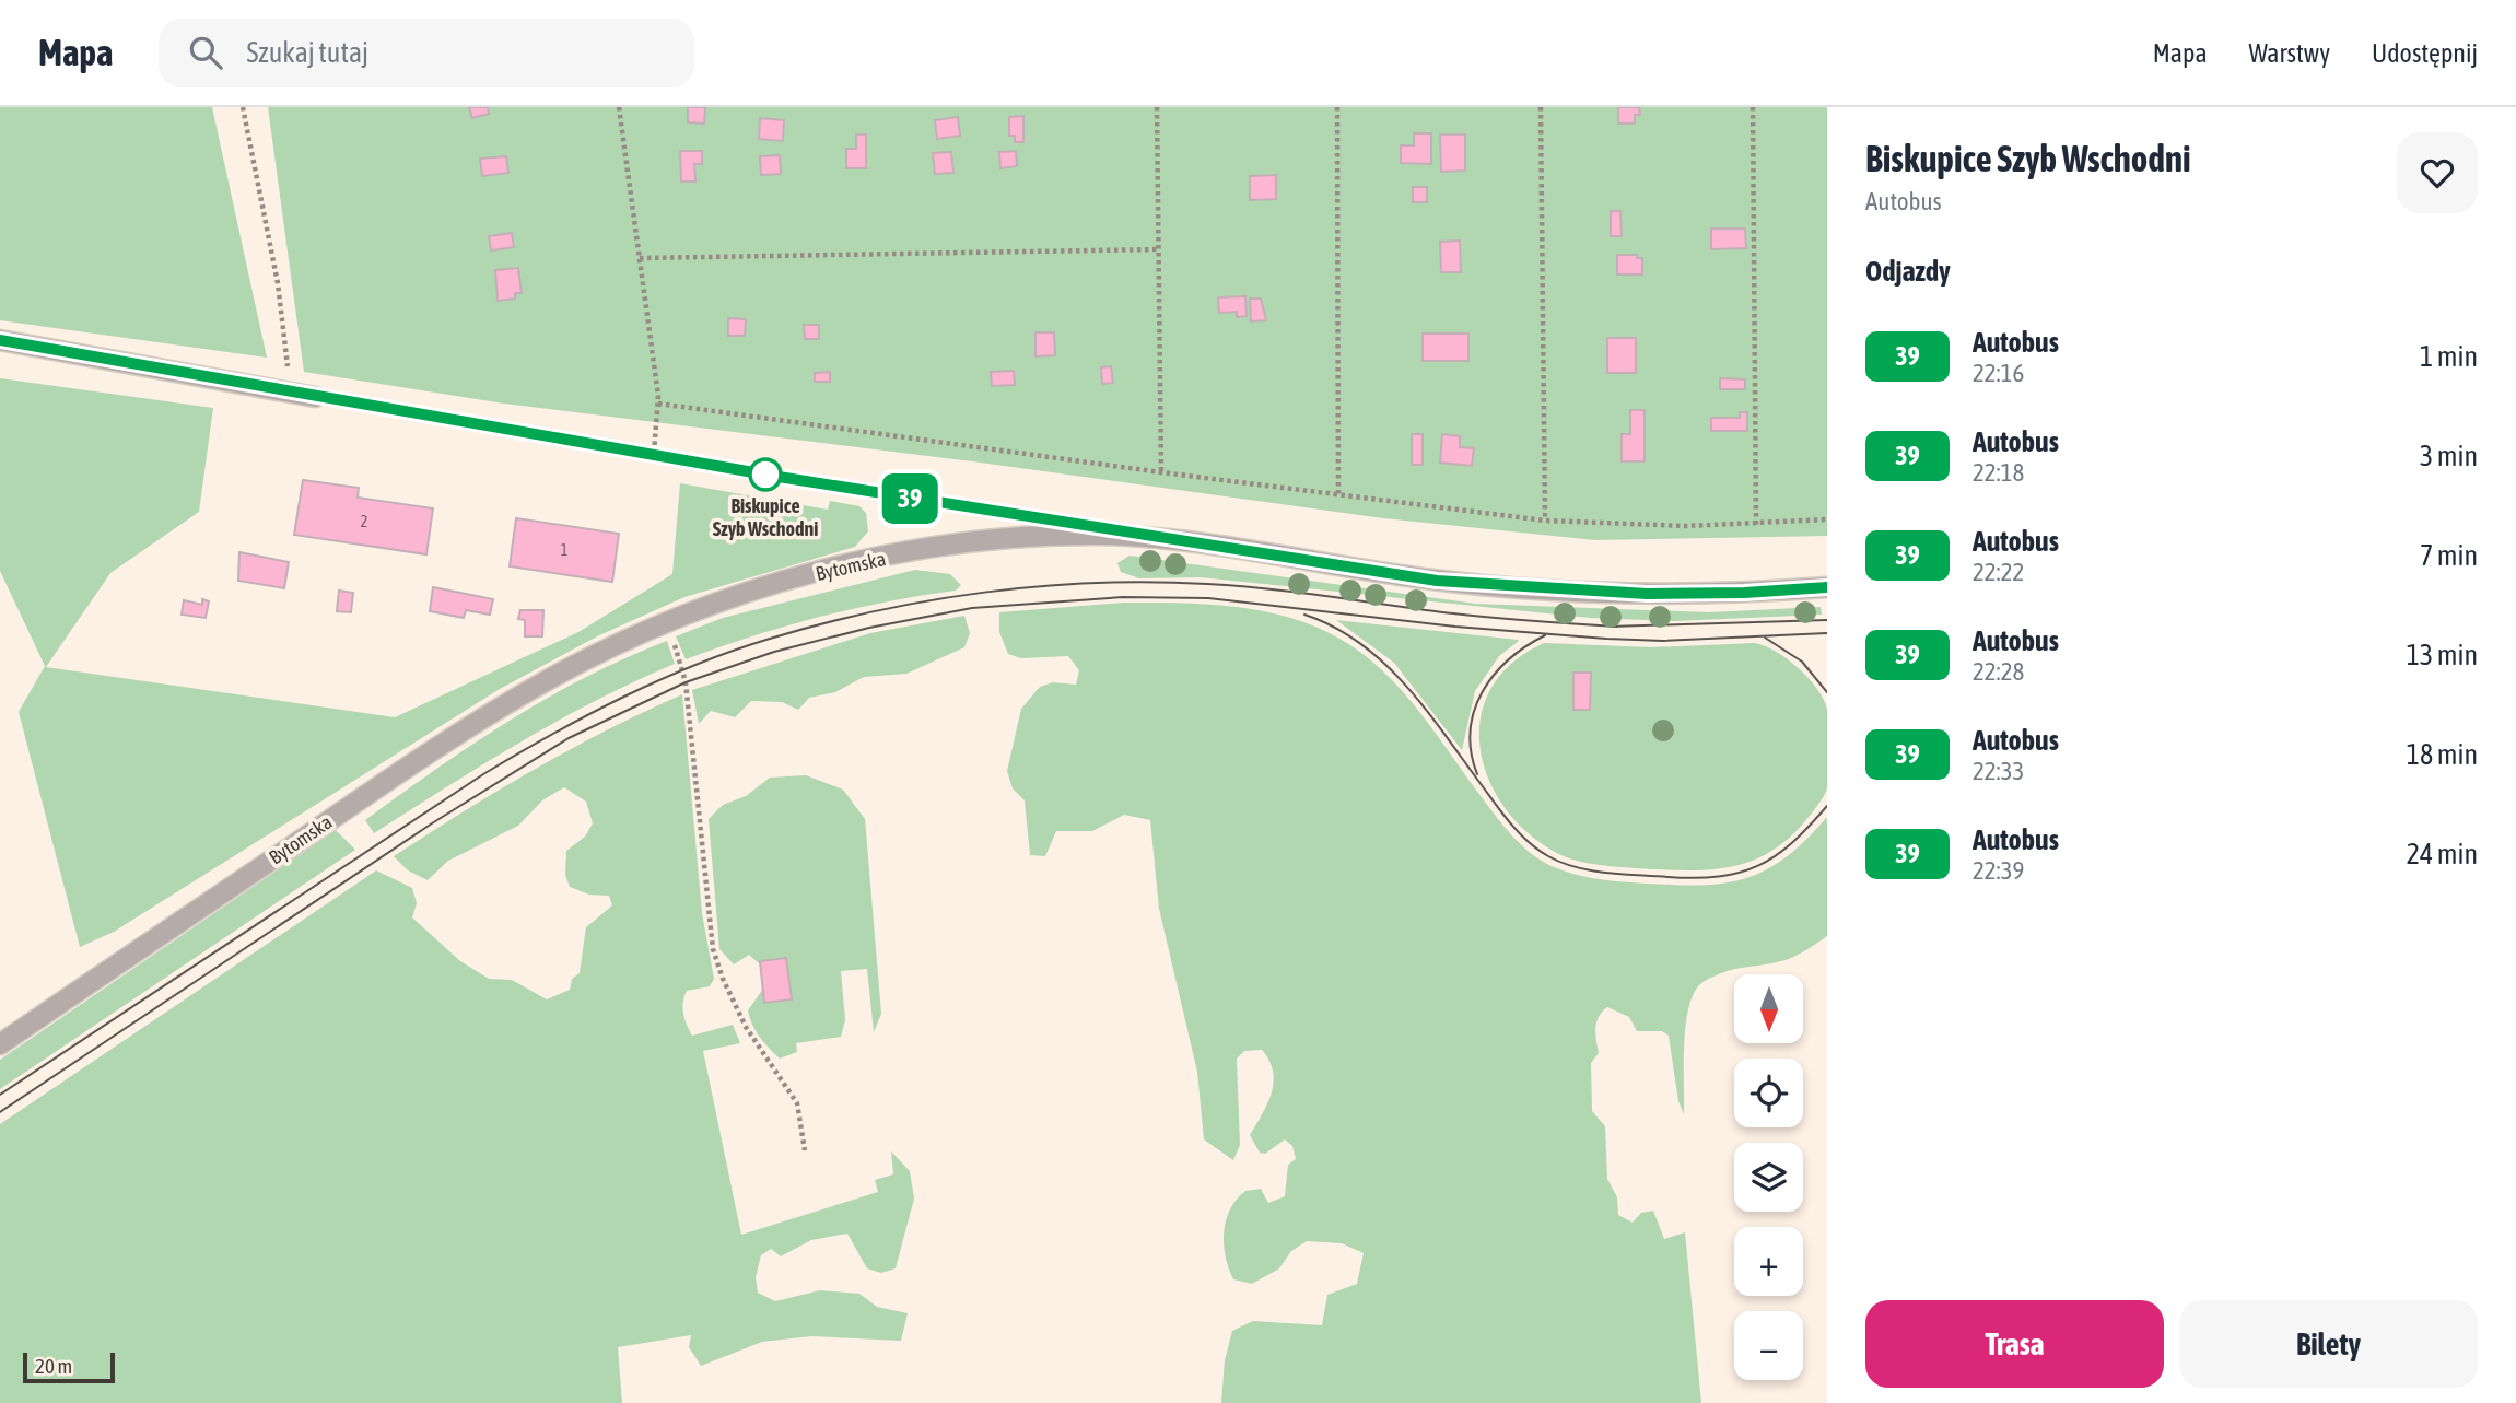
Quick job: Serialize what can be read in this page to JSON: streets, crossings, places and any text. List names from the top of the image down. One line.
{"streets":{"street":["Bytomska"]},"places":["Biskupice Szyb Wschodni"],"lines":["bus line 39"],"house_numbers":["2","1"],"scale_bar":"20 m","north":"bottom","page":{"header":"Mapa","search":"Szukaj tutaj","nav":["Mapa","Warstwy","Udostępnij"],"on_map":"39","heading":[["Biskupice Szyb Wschodni","Autobus"],"Odjazdy"],"list":[{"mark":"39","name":"Autobus","note":"22:16","value":"1 min"},{"mark":"39","name":"Autobus","note":"22:18","value":"3 min"},{"mark":"39","name":"Autobus","note":"22:22","value":"7 min"},{"mark":"39","name":"Autobus","note":"22:28","value":"13 min"},{"mark":"39","name":"Autobus","note":"22:33","value":"18 min"},{"mark":"39","name":"Autobus","note":"22:39","value":"24 min"}],"map_buttons":["+","−"],"buttons":["Trasa","Bilety"],"scale":"20 m"}}
